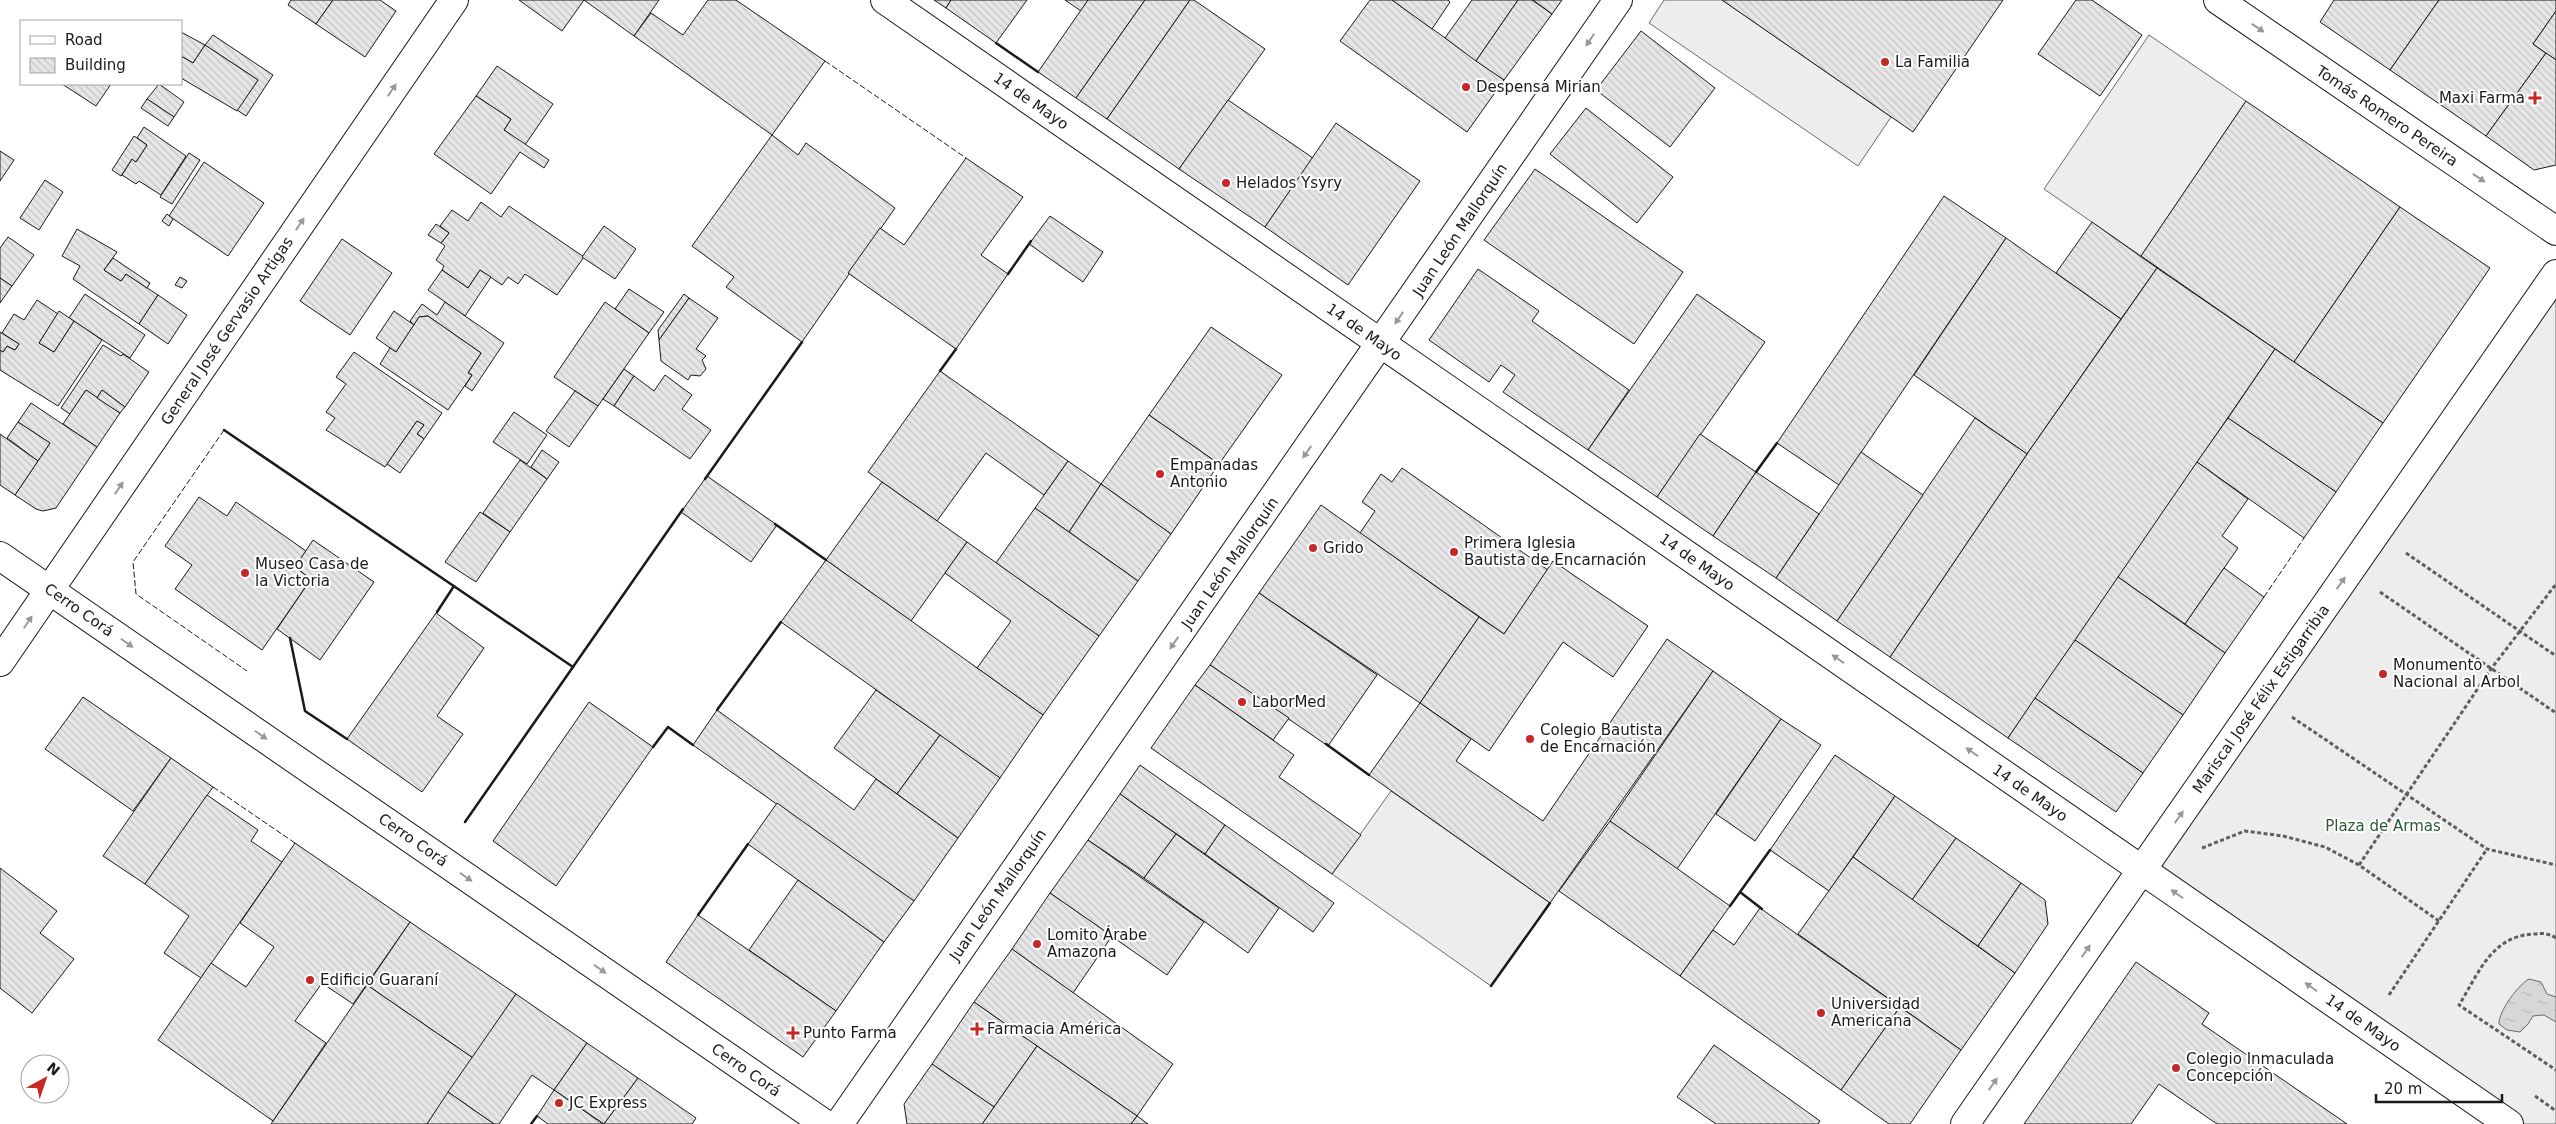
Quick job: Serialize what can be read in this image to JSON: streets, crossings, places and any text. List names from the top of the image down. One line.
{"streets":{"street":["14 de Mayo","Tomás Romero Pereira","Juan León Mallorquín","General José Gervasio Artigas","Cerro Corá","Mariscal José Félix Estigarribia"]},"crossings":[["14 de Mayo","Juan León Mallorquín"],["14 de Mayo","Mariscal José Félix Estigarribia"],["General José Gervasio Artigas","Cerro Corá"]],"one_way":["14 de Mayo","Tomás Romero Pereira","Juan León Mallorquín","General José Gervasio Artigas","Cerro Corá","Mariscal José Félix Estigarribia"],"parks":["Plaza de Armas"],"places":{"other":["La Familia","Despensa Mirian","Helados Ysyry","Empanadas Antonio","Grido","Primera Iglesia Bautista de Encarnación","Museo Casa de la Victoria","Monumento Nacional al Arbol","LaborMed","Colegio Bautista de Encarnación","Lomito Árabe Amazona","Edificio Guaraní","Universidad Americana","Colegio Inmaculada Concepción","JC Express"],"health":["Maxi Farma","Farmacia América","Punto Farma"]},"legend":["Road","Building"],"scale_bar":"20 m","north":"top right"}
